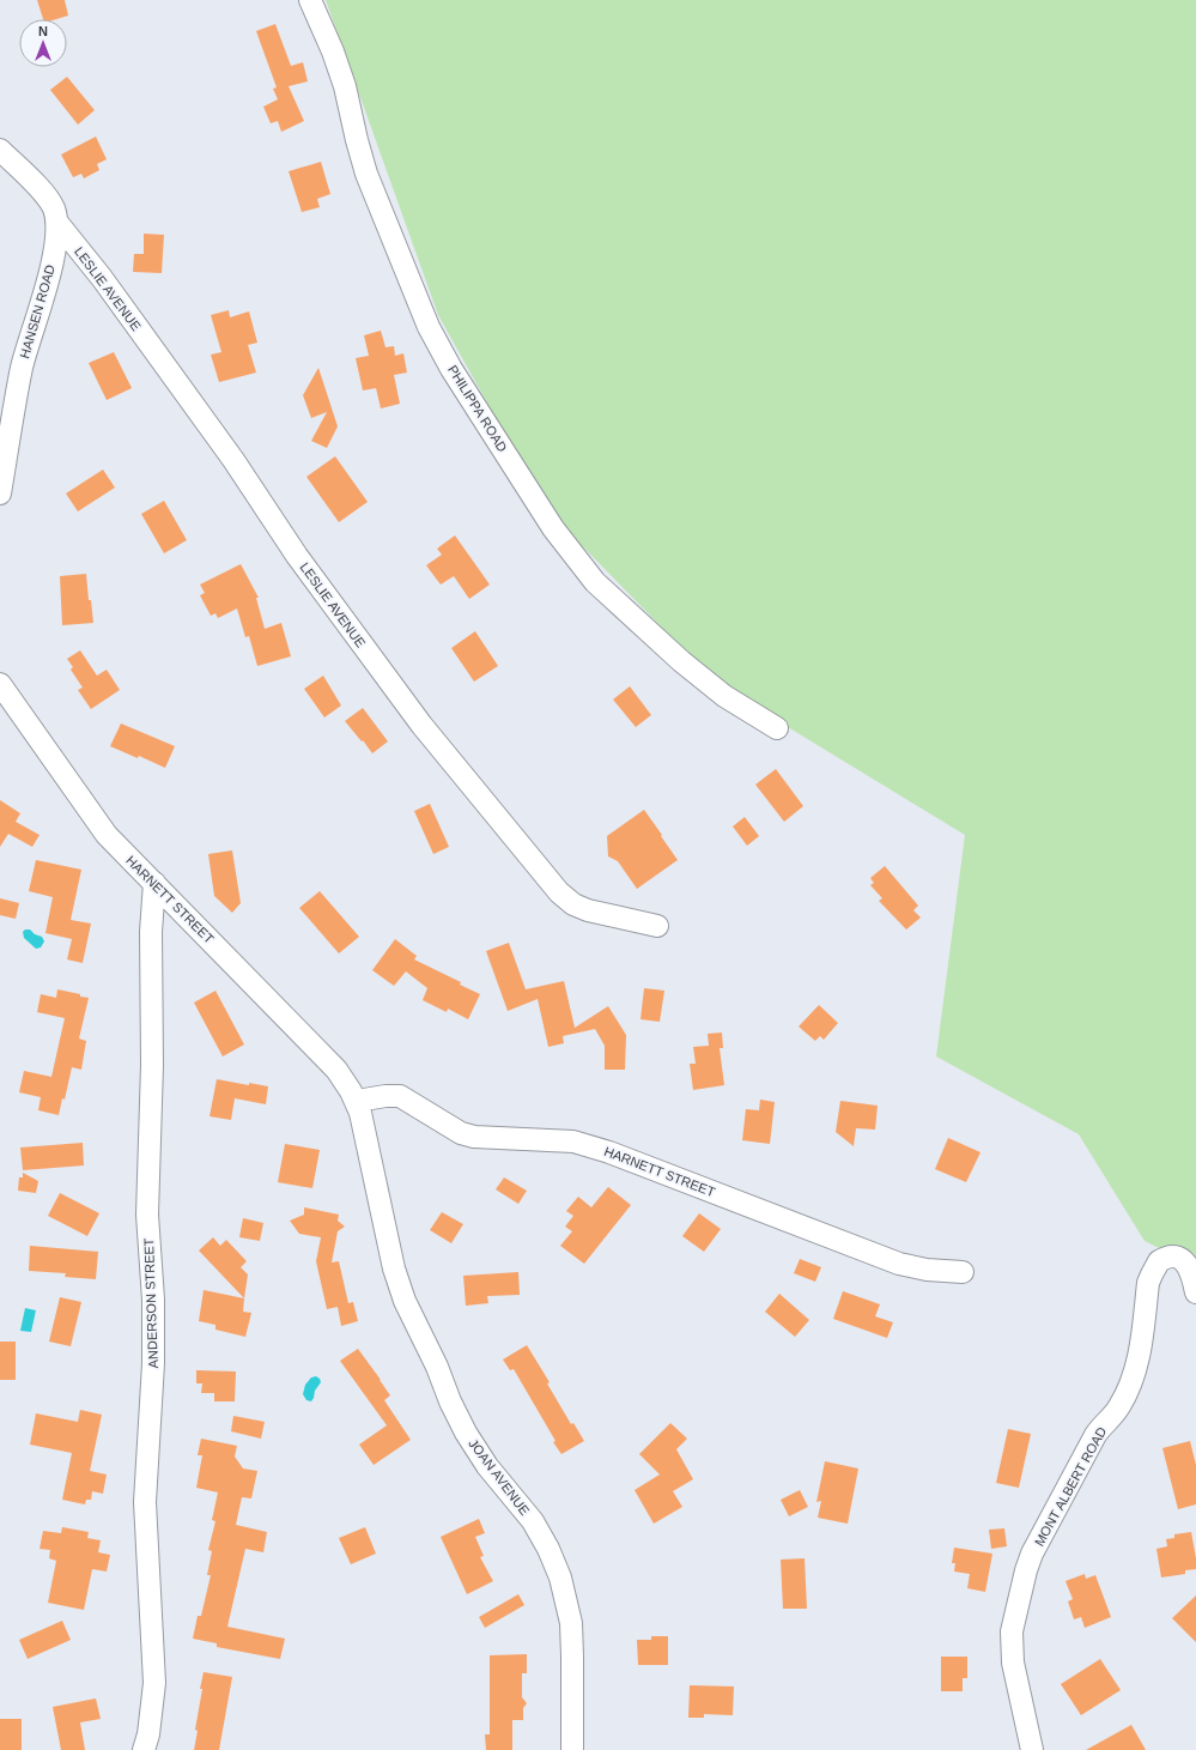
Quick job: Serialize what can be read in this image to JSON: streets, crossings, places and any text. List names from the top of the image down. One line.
{"streets":{"street":["LESLIE AVENUE","HANSEN ROAD","PHILIPPA ROAD","HARNETT STREET","ANDERSON STREET","JOAN AVENUE","MONT ALBERT ROAD"]},"crossings":[["LESLIE AVENUE","HANSEN ROAD"],["HARNETT STREET","ANDERSON STREET"],["HARNETT STREET","JOAN AVENUE"]],"north":"top"}
